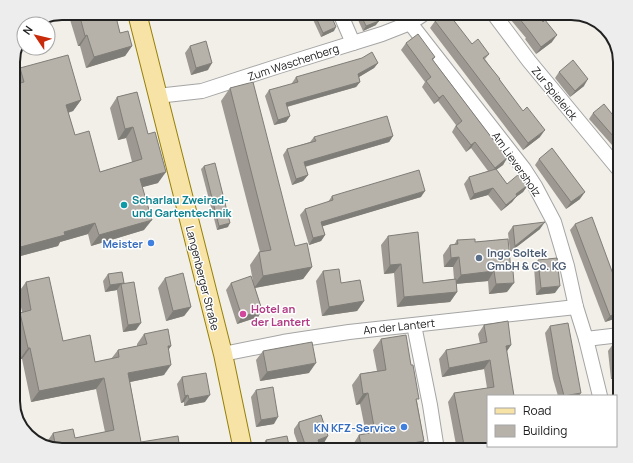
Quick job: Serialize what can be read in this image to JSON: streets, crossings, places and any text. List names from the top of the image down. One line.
{"streets":{"main road":["Langenberger Straße"],"street":["Zum Waschenberg","Zur Spieleick","Am Lieversholz","An der Lantert"]},"crossings":[["Zum Waschenberg","Am Lieversholz"],["Zum Waschenberg","Langenberger Straße"],["Am Lieversholz","An der Lantert"],["Langenberger Straße","An der Lantert"]],"places":["Scharlau Zweirad- und Gartentechnik","Meister","Ingo Soltek GmbH & Co. KG","Hotel an der Lantert","KN KFZ-Service"],"legend":["Road","Building"],"north":"top left"}
